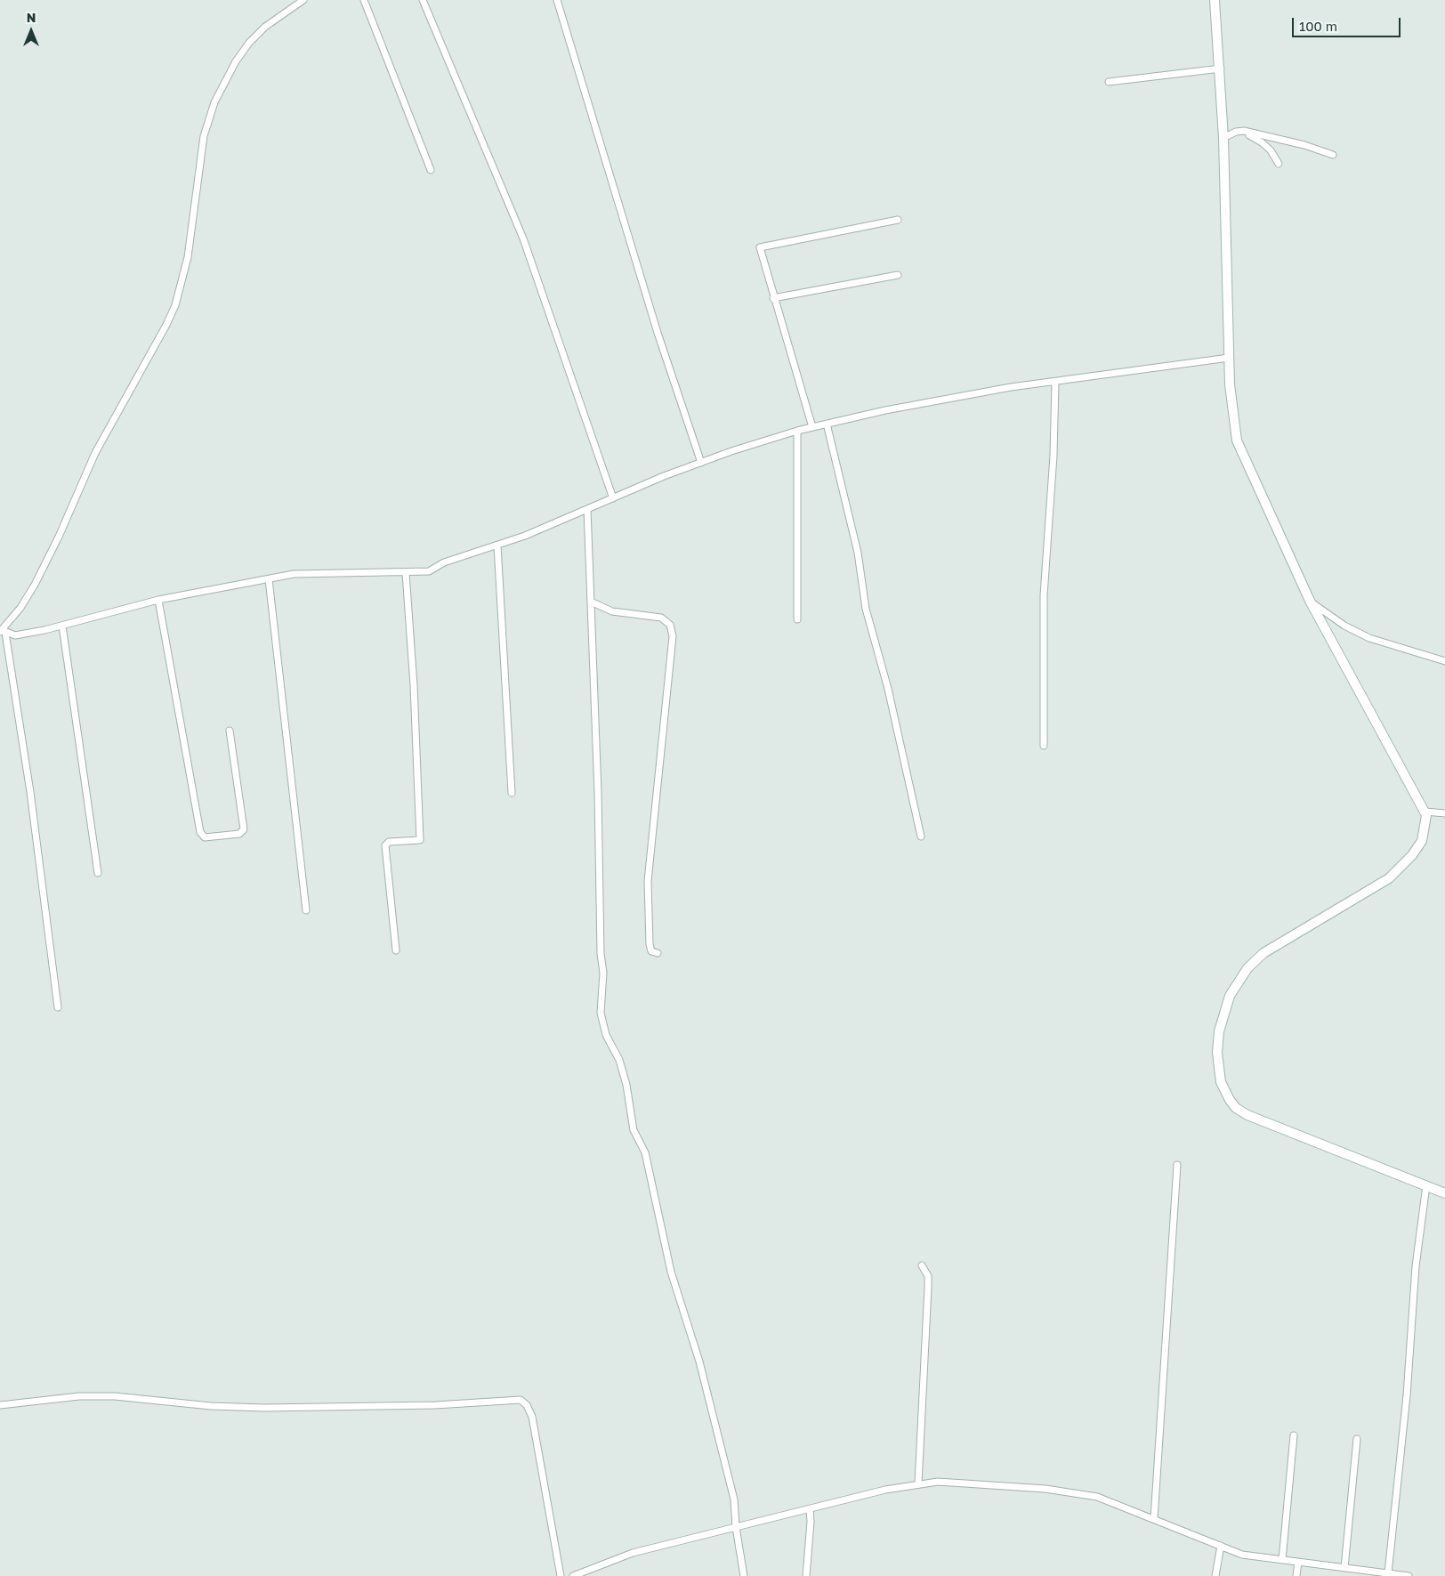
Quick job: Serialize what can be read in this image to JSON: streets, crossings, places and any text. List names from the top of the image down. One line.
{"scale_bar":"100 m","north":"top"}
